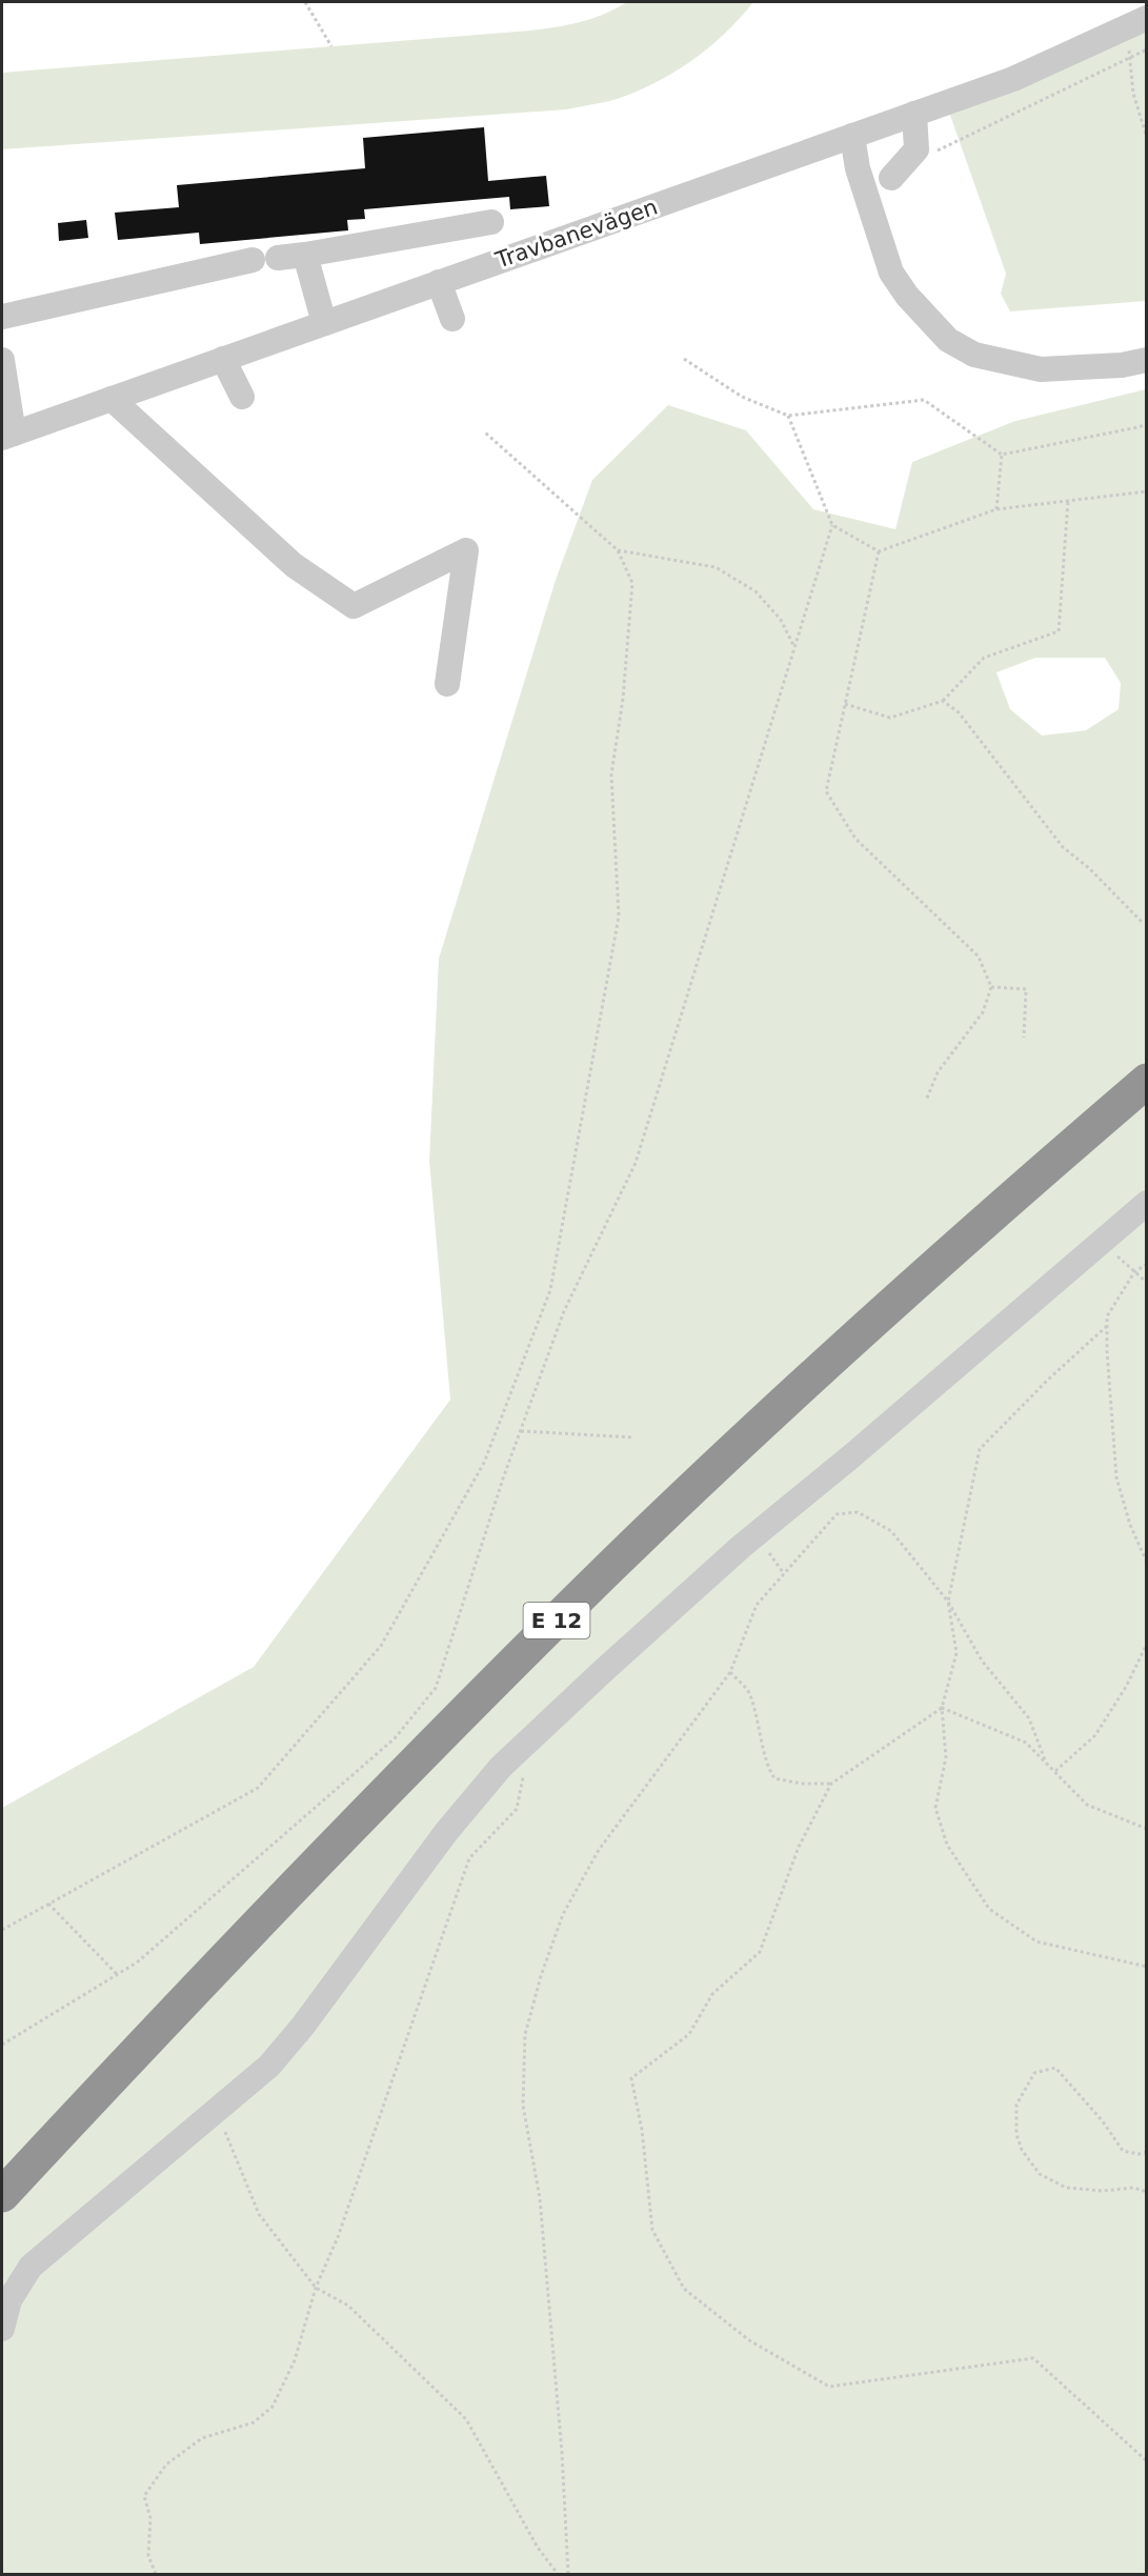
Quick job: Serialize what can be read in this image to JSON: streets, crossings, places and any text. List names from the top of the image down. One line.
{"streets":{"highway":["E 12"],"street":["Travbanevägen"]}}
